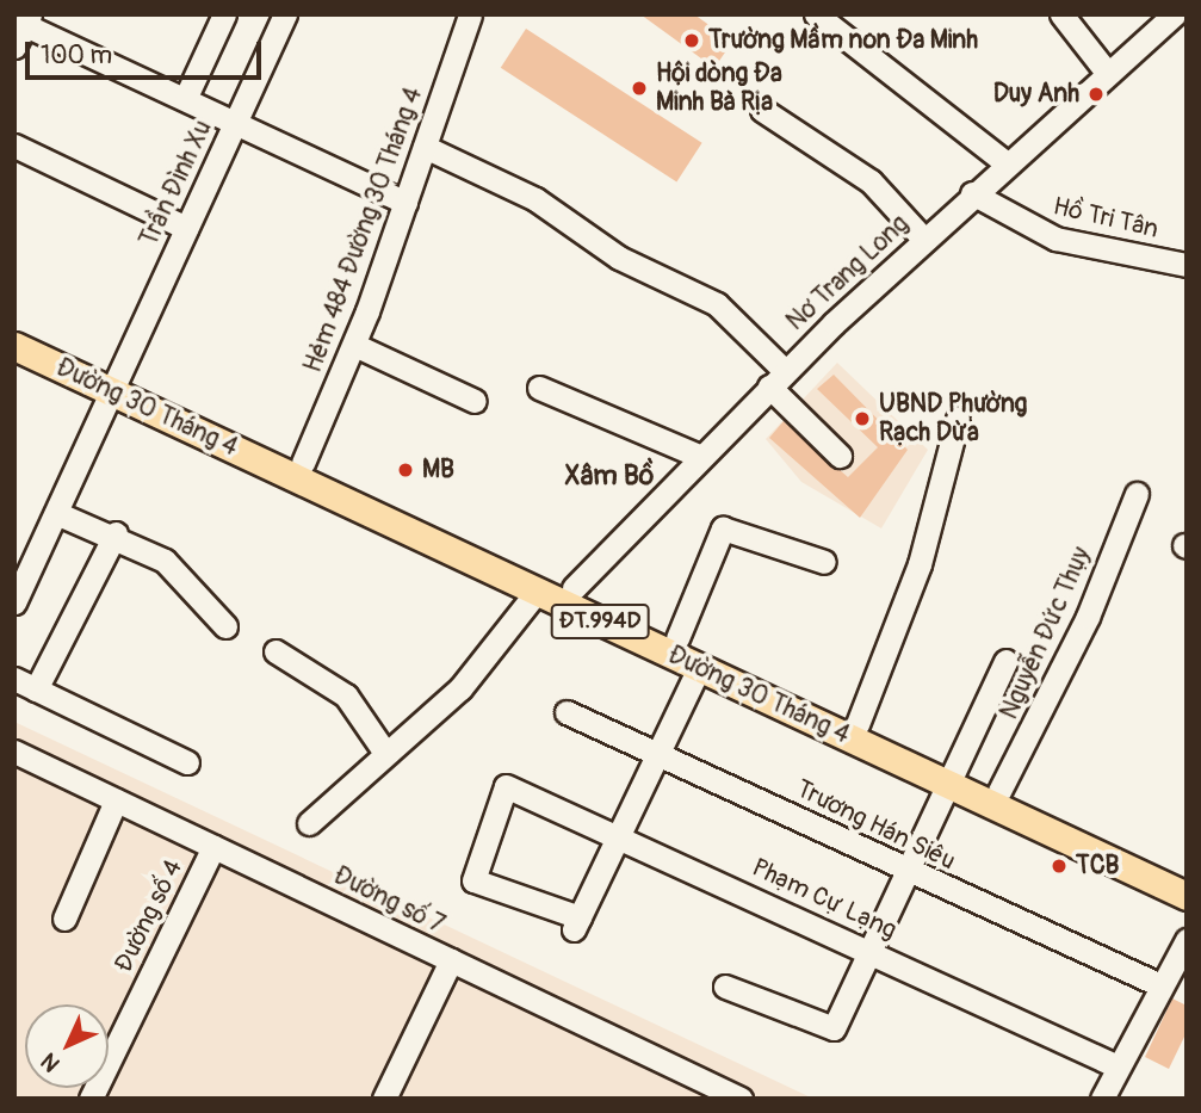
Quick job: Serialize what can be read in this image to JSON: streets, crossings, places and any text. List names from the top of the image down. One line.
{"streets":{"main road":["Đường 30 Tháng 4","ĐT.994D"],"street":["Trần Đình Xu","Hồ Tri Tân","Hẻm 484 Đường 30 Tháng 4","Nơ Trang Long","Nguyễn Đức Thụy","Trương Hán Siêu","Phạm Cự Lạng","Đường số 7","Đường số 4"]},"crossings":[["Trần Đình Xu","Đường 30 Tháng 4"],["Hồ Tri Tân","Nơ Trang Long"],["Hẻm 484 Đường 30 Tháng 4","Đường 30 Tháng 4"],["Nơ Trang Long","Đường 30 Tháng 4"],["Đường 30 Tháng 4","Nguyễn Đức Thụy"],["Đường số 7","Đường số 4"]],"districts":["Xâm Bồ"],"places":["Trường Mầm non Đa Minh","Hội dòng Đa Minh Bà Rịa","Duy Anh","UBND Phường Rạch Dừa","MB","TCB"],"scale_bar":"100 m","north":"bottom left"}
